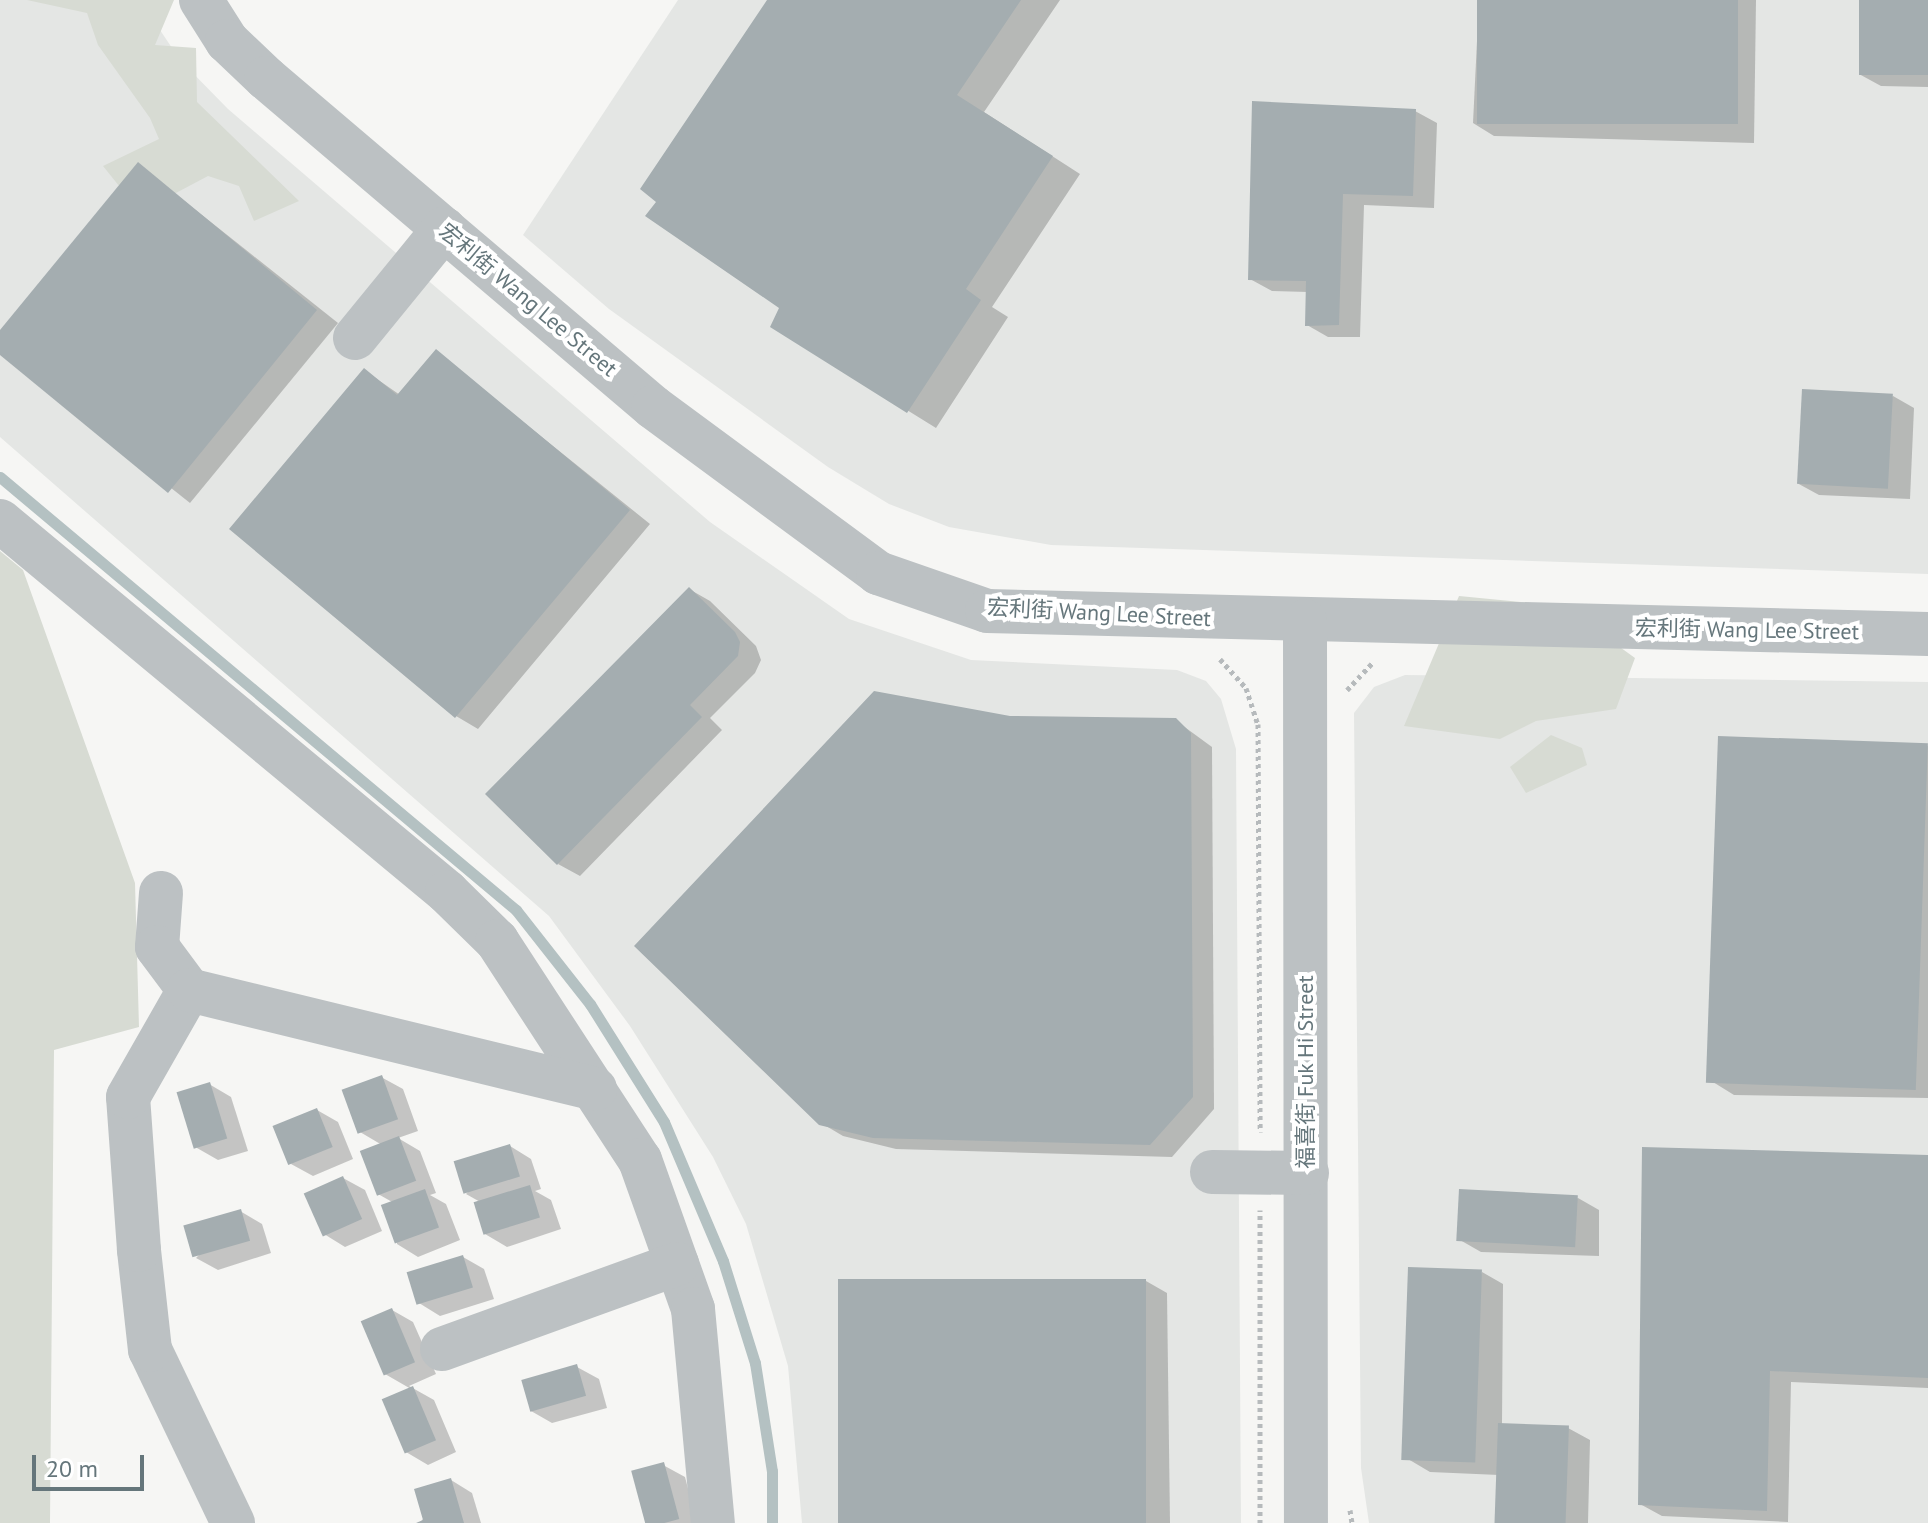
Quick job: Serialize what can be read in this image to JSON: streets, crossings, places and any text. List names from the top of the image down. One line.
{"streets":{"street":["宏利街 Wang Lee Street","福喜街 Fuk Hi Street"]},"crossings":[["宏利街 Wang Lee Street","福喜街 Fuk Hi Street"]],"scale_bar":"20 m"}
